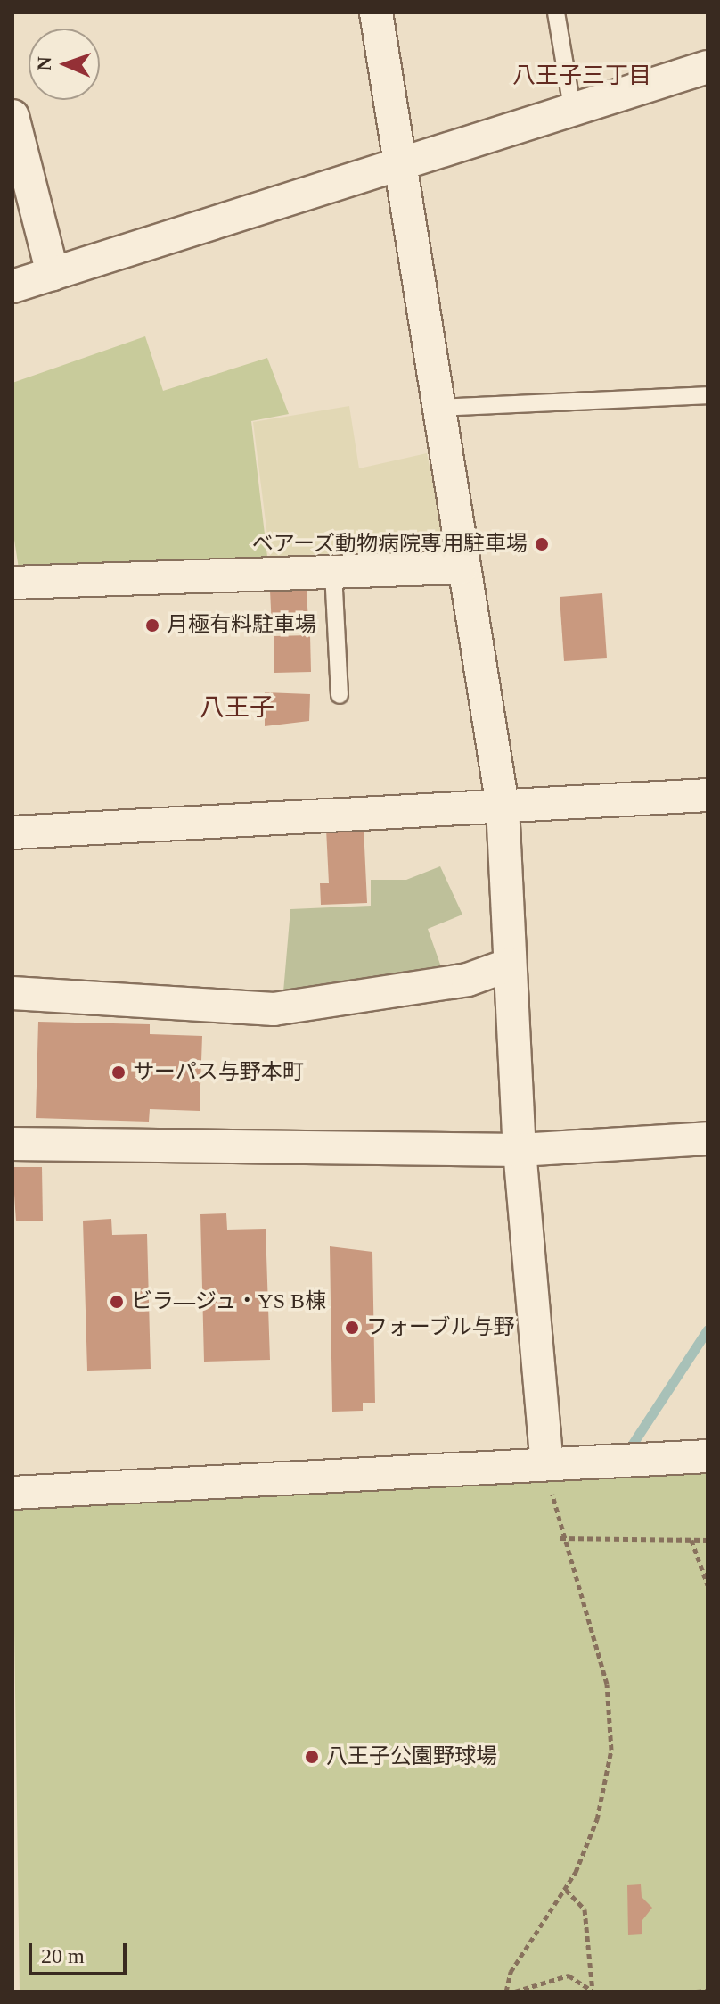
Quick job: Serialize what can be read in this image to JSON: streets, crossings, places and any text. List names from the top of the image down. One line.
{"districts":["八王子三丁目","八王子"],"places":["ベアーズ動物病院専用駐車場","月極有料駐車場","サーパス与野本町","ビラ―ジュ・YS B棟","フォーブル与野","八王子公園野球場"],"scale_bar":"20 m","north":"left"}
